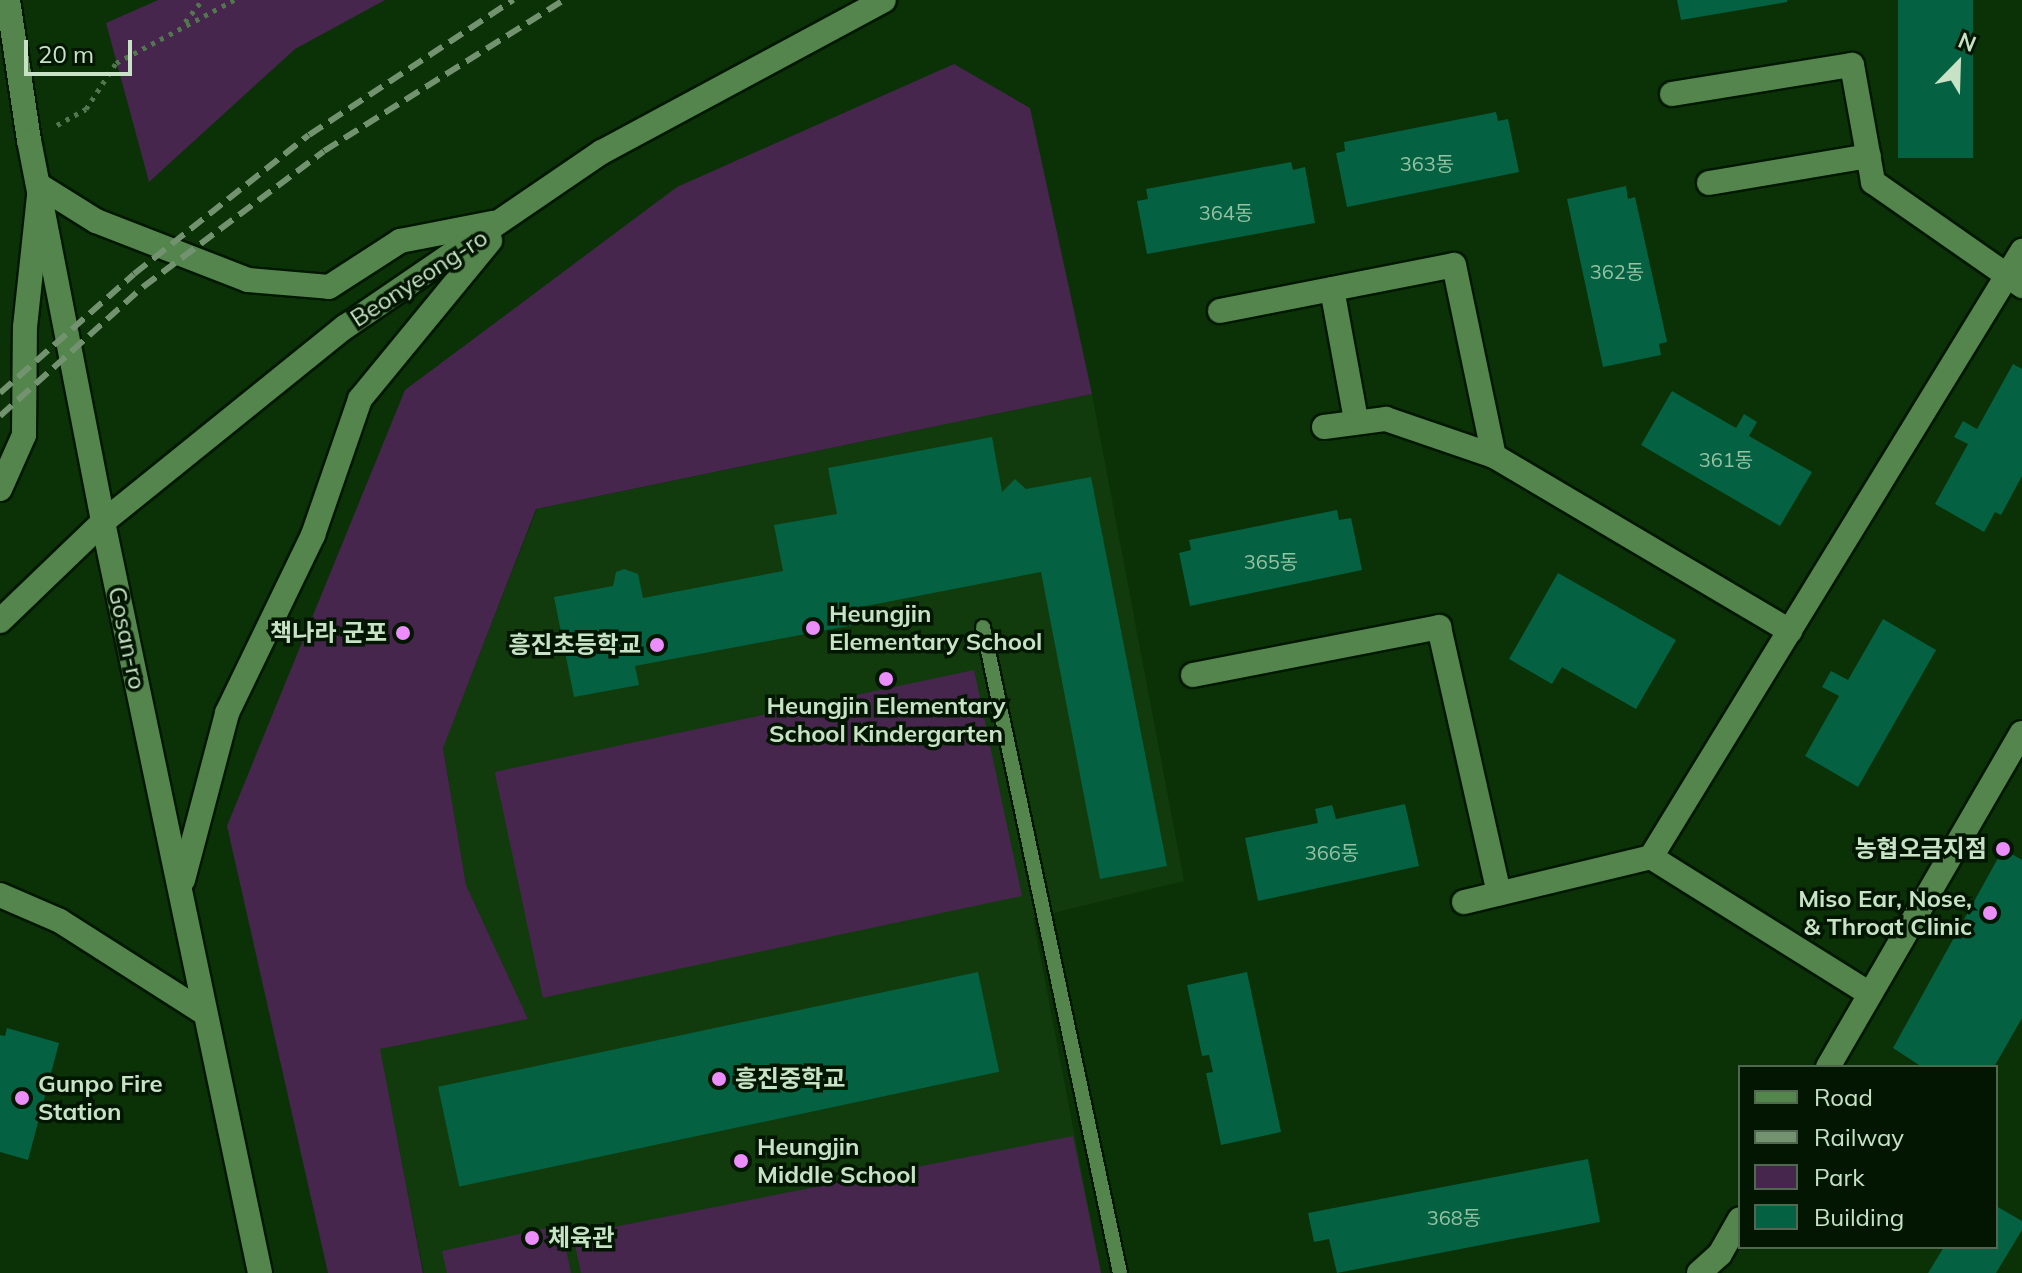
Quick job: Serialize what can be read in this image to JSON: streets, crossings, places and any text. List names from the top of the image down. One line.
{"streets":{"street":["Beonyeong-ro","Gosan-ro"]},"crossings":[["Beonyeong-ro","Gosan-ro"]],"places":["Heungjin Elementary School","책나라 군포","흥진초등학교","Heungjin Elementary School Kindergarten","농협오금지점","Miso Ear, Nose, & Throat Clinic","흥진중학교","Gunpo Fire Station","Heungjin Middle School","체육관"],"house_numbers":["363동","364동","362동","361동","365동","366동","368동"],"legend":["Road","Railway","Park","Building"],"scale_bar":"20 m","north":"top right"}
